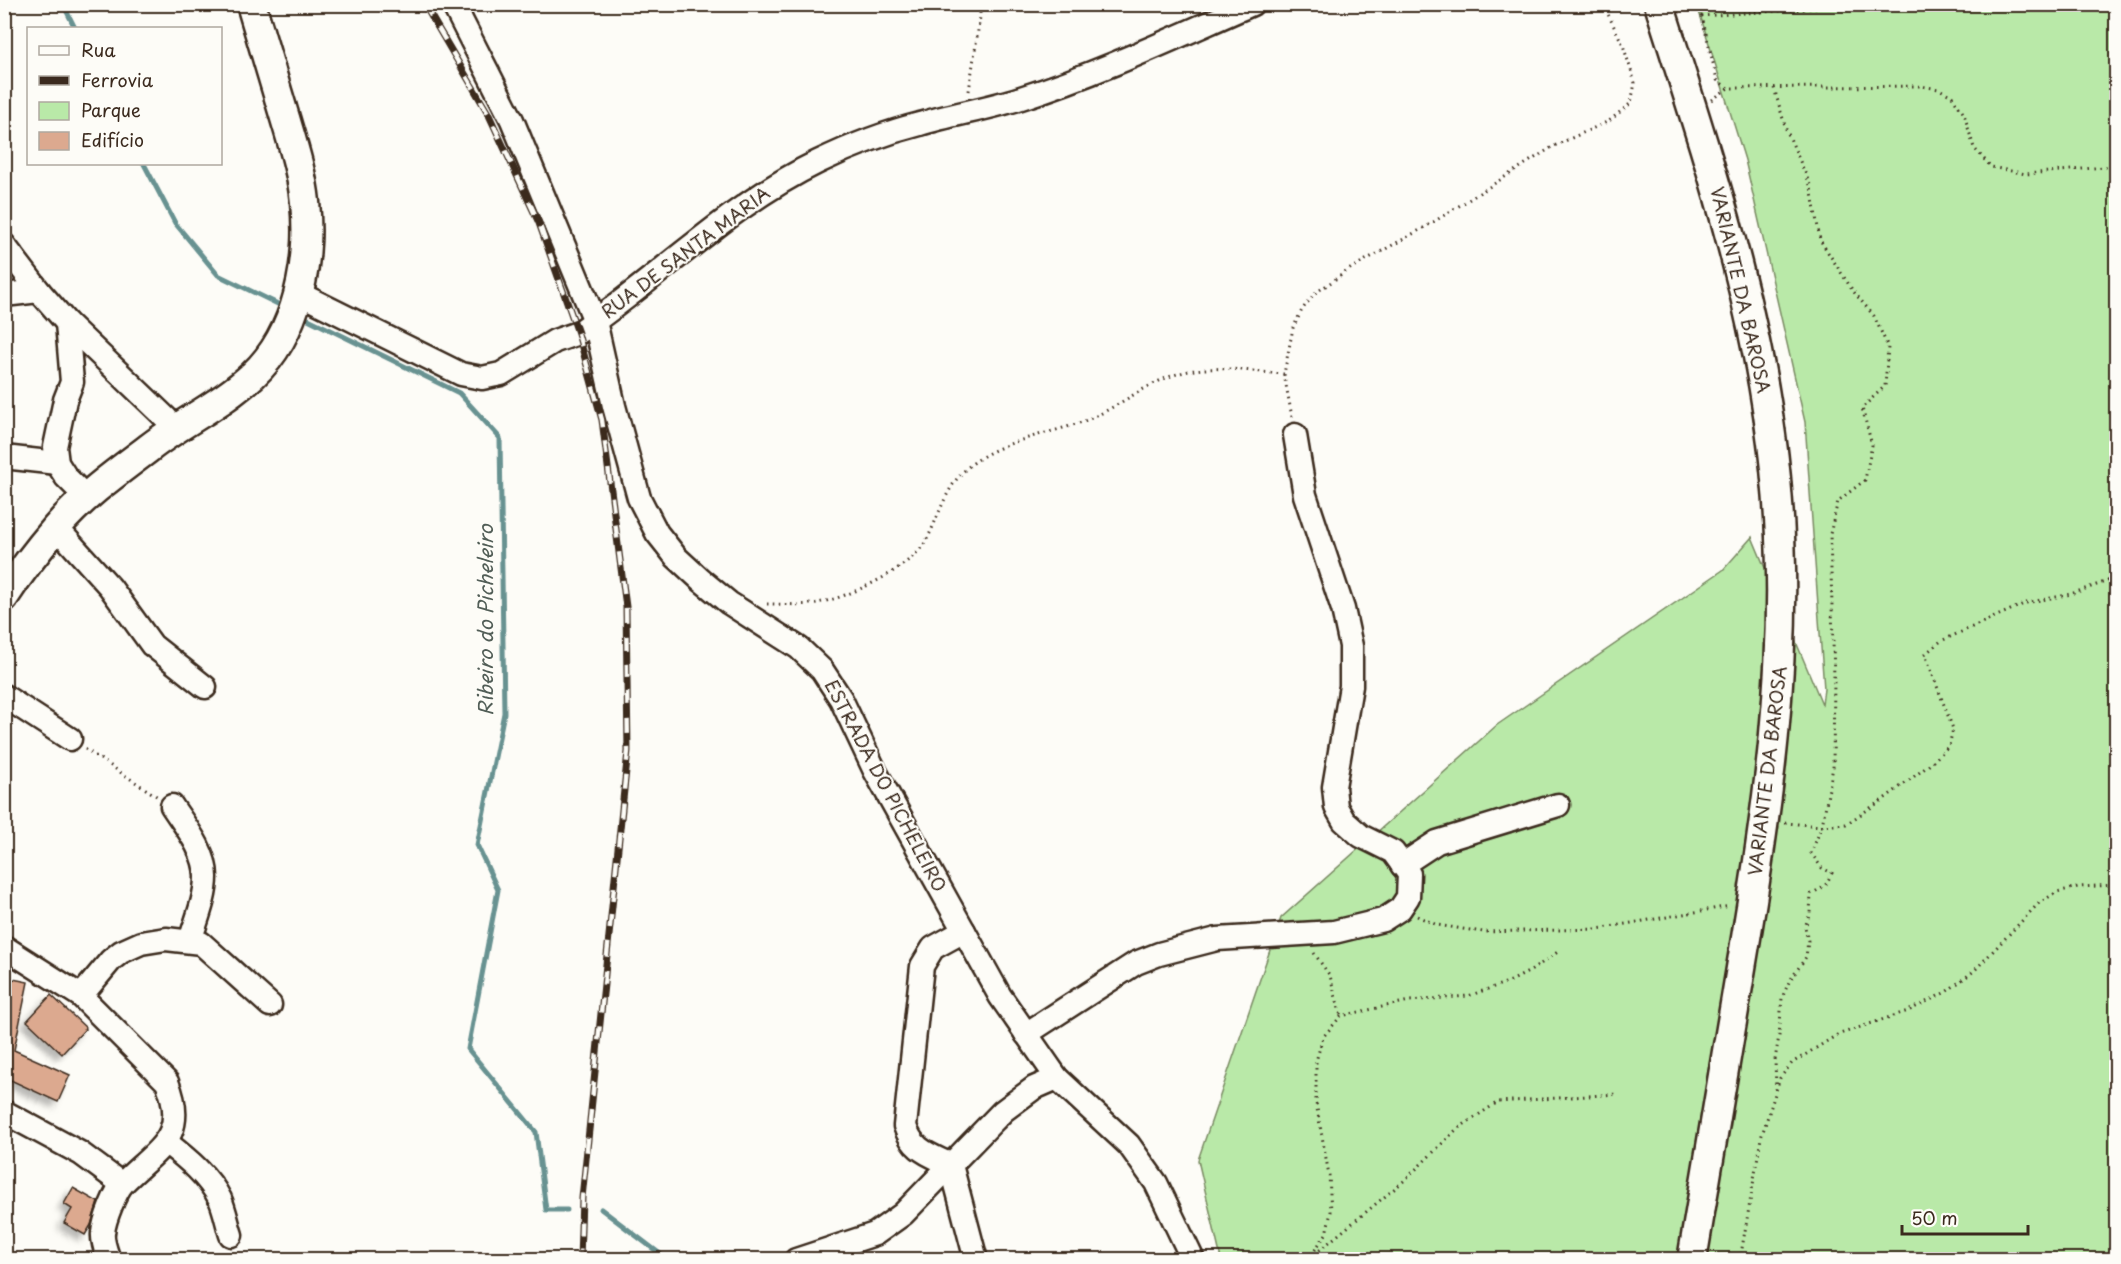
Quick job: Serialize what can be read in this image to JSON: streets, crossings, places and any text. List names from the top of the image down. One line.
{"streets":{"main road":["VARIANTE DA BAROSA"],"street":["RUA DE SANTA MARIA","ESTRADA DO PICHELEIRO"]},"crossings":[["RUA DE SANTA MARIA","ESTRADA DO PICHELEIRO"]],"water":["Ribeiro do Picheleiro"],"legend":["Rua","Ferrovia","Parque","Edifício"],"scale_bar":"50 m"}
